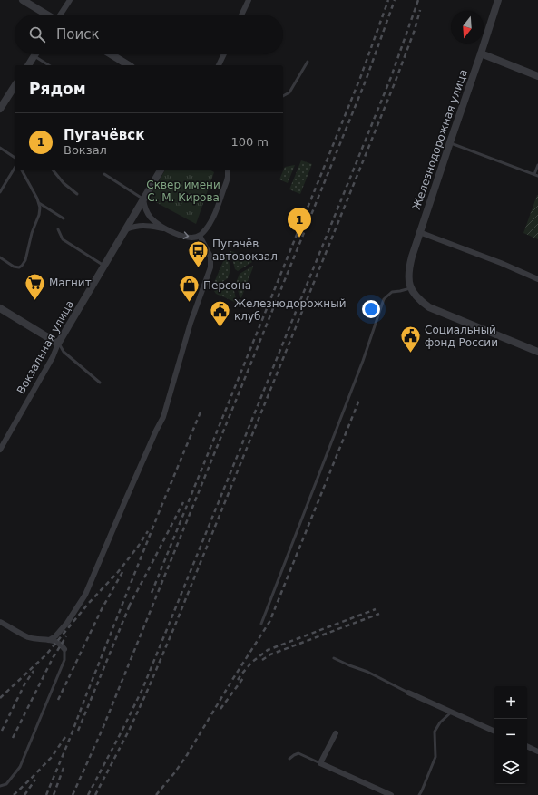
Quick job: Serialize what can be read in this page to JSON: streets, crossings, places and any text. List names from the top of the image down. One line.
{"streets":{"street":["Железнодорожная улица","Вокзальная улица"]},"parks":["Сквер имени С. М. Кирова"],"places":{"bus stop":["Пугачёв автовокзал"],"supermarket":["Магнит"],"shop":["Персона"],"public building":["Железнодорожный клуб","Социальный фонд России"]},"north":"bottom","page":{"search":"Поиск","heading":"Рядом","list":[{"mark":"1","name":"Пугачёвск","note":"Вокзал","value":"100 m"}],"pins":"1","map_buttons":["+","−"]}}
